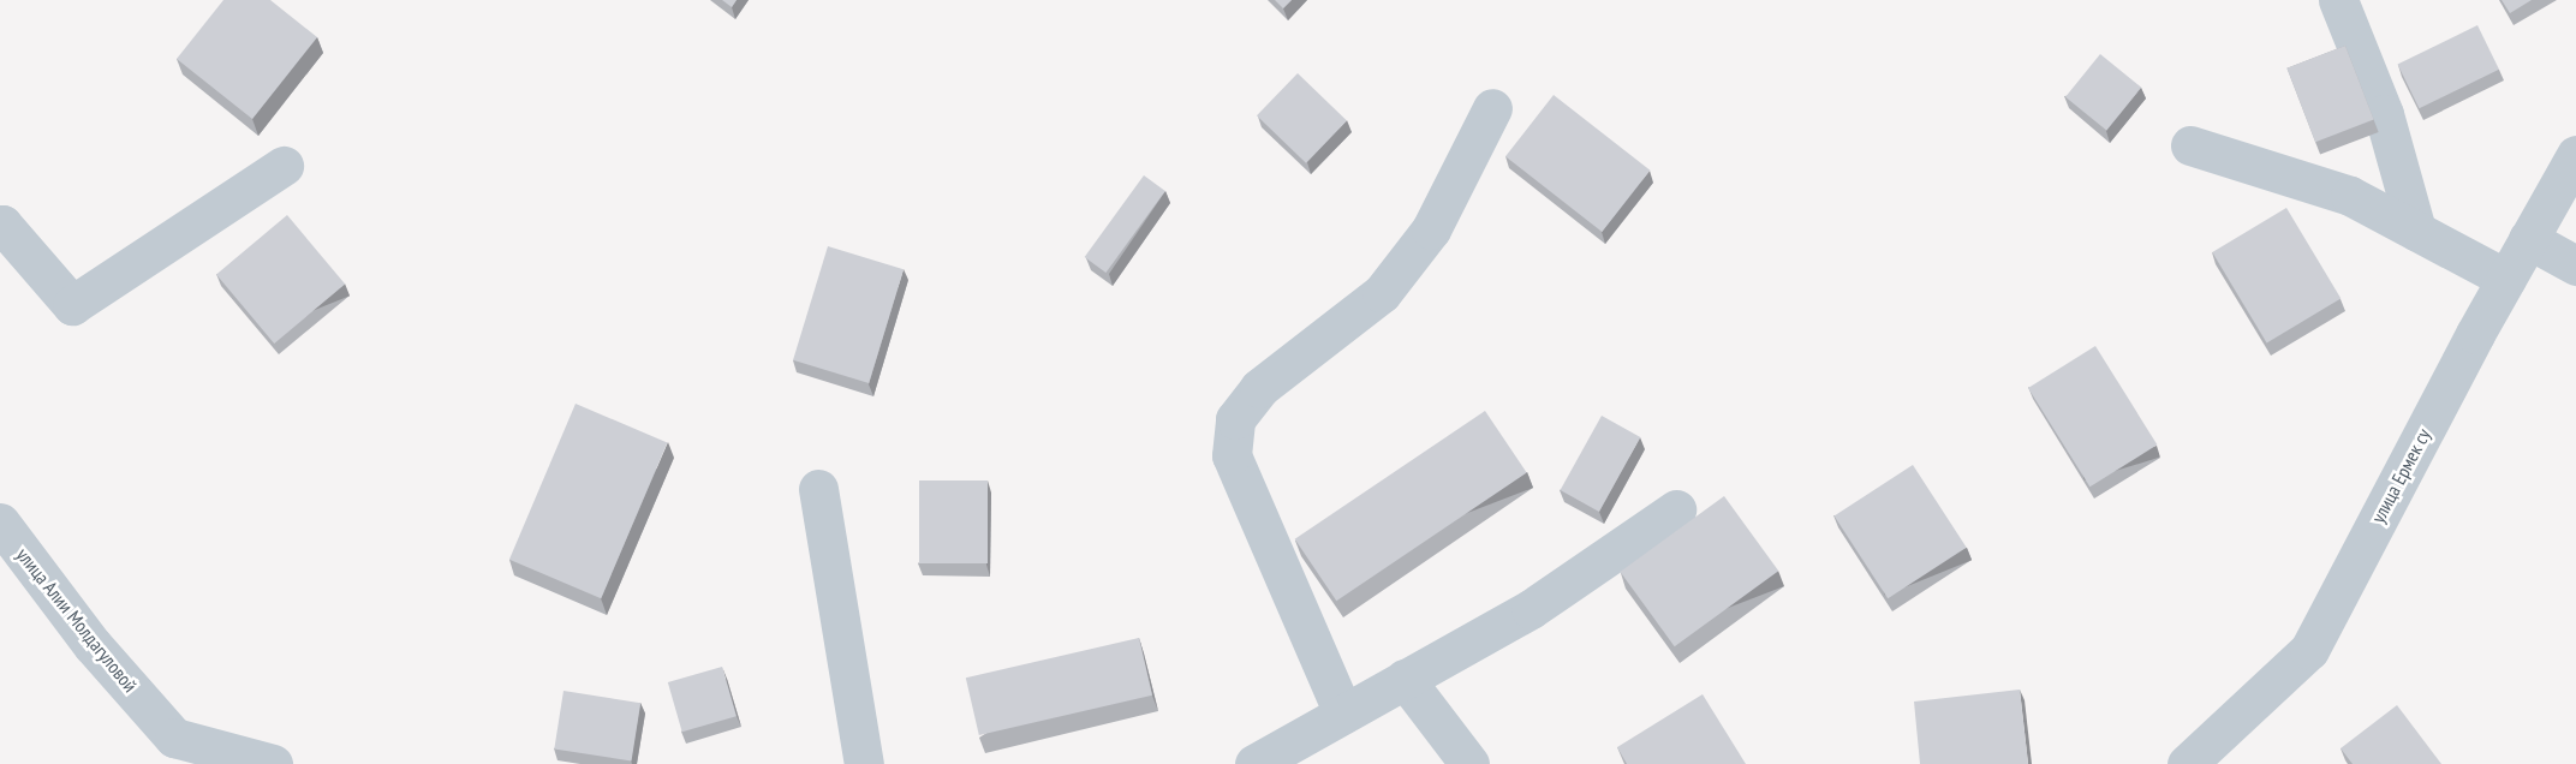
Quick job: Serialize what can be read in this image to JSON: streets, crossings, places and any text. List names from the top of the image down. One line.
{"streets":{"street":["улица Ермек су","улица Алии Молдагуловой"]}}
